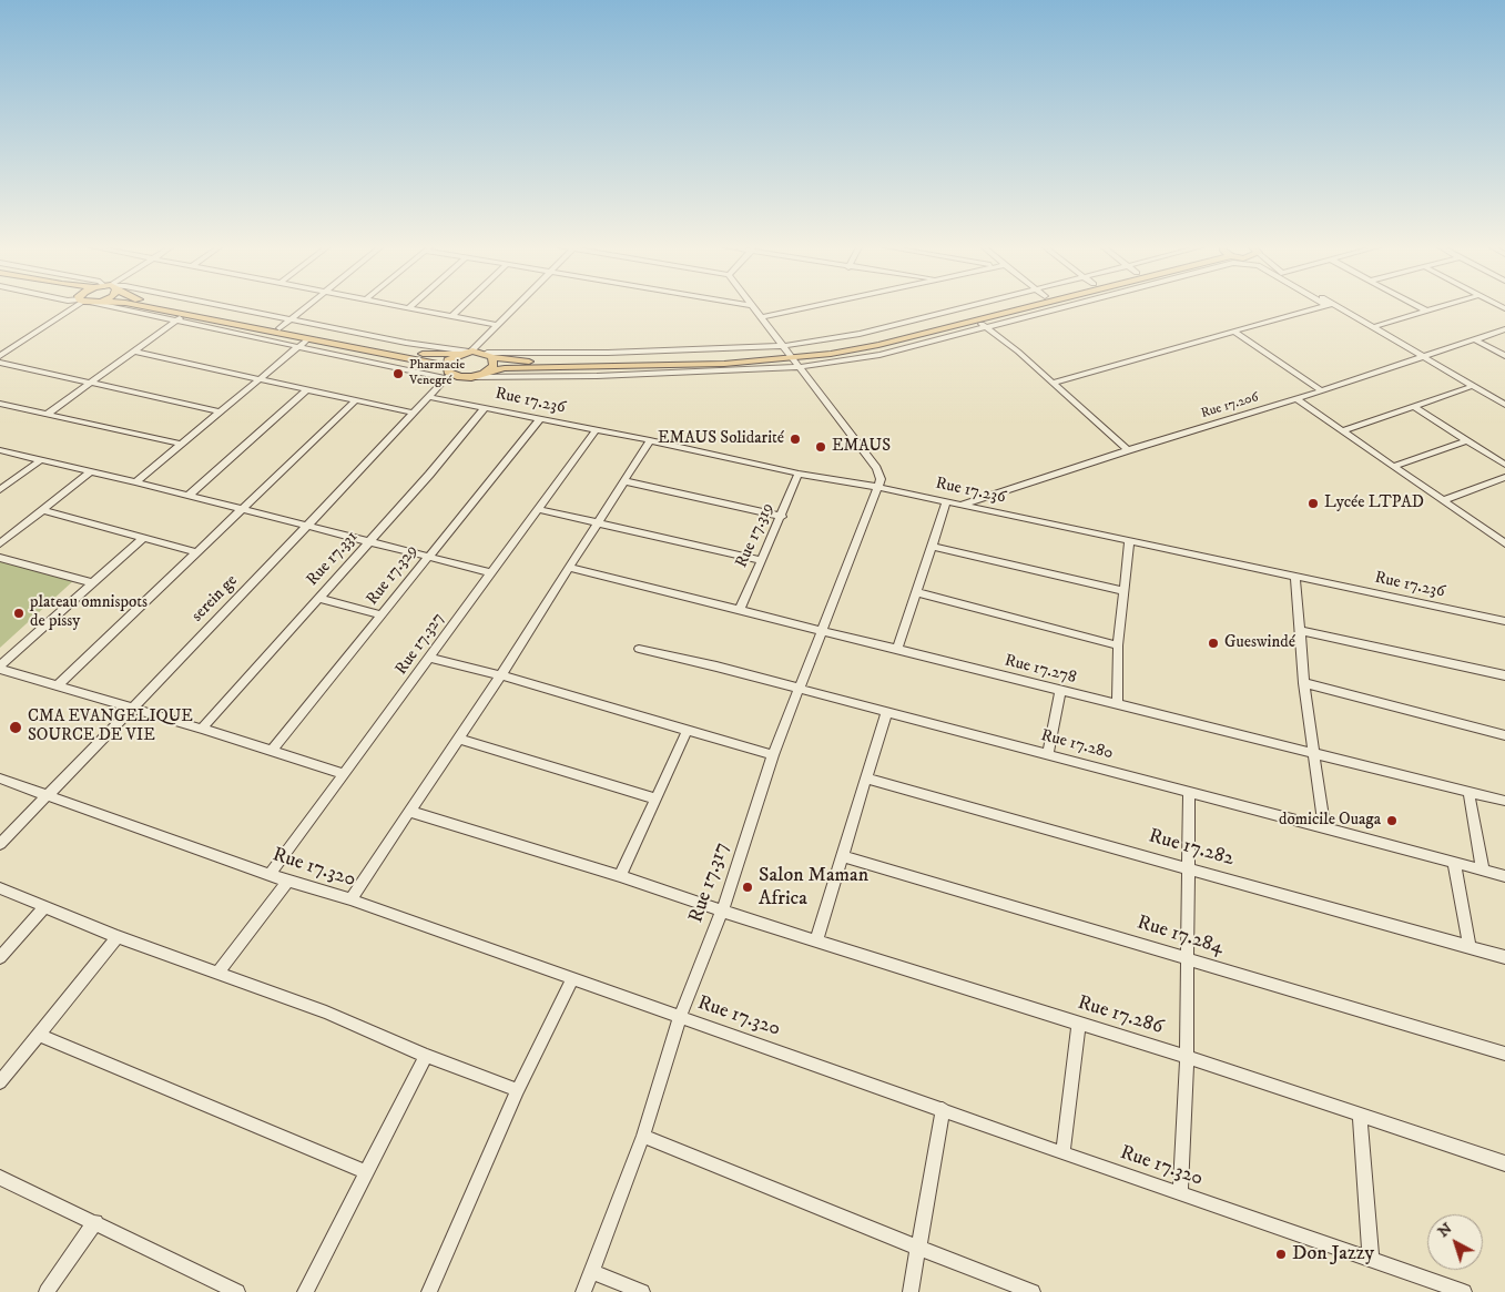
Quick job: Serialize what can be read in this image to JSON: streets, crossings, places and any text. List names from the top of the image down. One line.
{"streets":{"street":["Rue 17.236","Rue 17.206","Rue 17.319","Rue 17.331","Rue 17.329","serein ge","Rue 17.327","Rue 17.278","Rue 17.280","Rue 17.282","Rue 17.320","Rue 17.317","Rue 17.284","Rue 17.286"]},"crossings":[["Rue 17.236","Rue 17.206"],["Rue 17.236","Rue 17.319"],["Rue 17.236","Rue 17.331"],["Rue 17.236","Rue 17.329"],["Rue 17.236","serein ge"],["Rue 17.236","Rue 17.327"],["Rue 17.236","Rue 17.317"],["Rue 17.319","Rue 17.278"],["serein ge","Rue 17.320"],["Rue 17.327","Rue 17.320"],["Rue 17.278","Rue 17.317"],["Rue 17.280","Rue 17.317"],["Rue 17.320","Rue 17.317"],["Rue 17.317","Rue 17.286"]],"places":["Pharmacie Venegré","EMAUS Solidarité","EMAUS","Lycée LTPAD","plateau omnispots de pissy","Gueswindé","CMA EVANGELIQUE SOURCE DE VIE","domicile Ouaga","Salon Maman Africa","Don Jazzy"],"north":"top left"}
